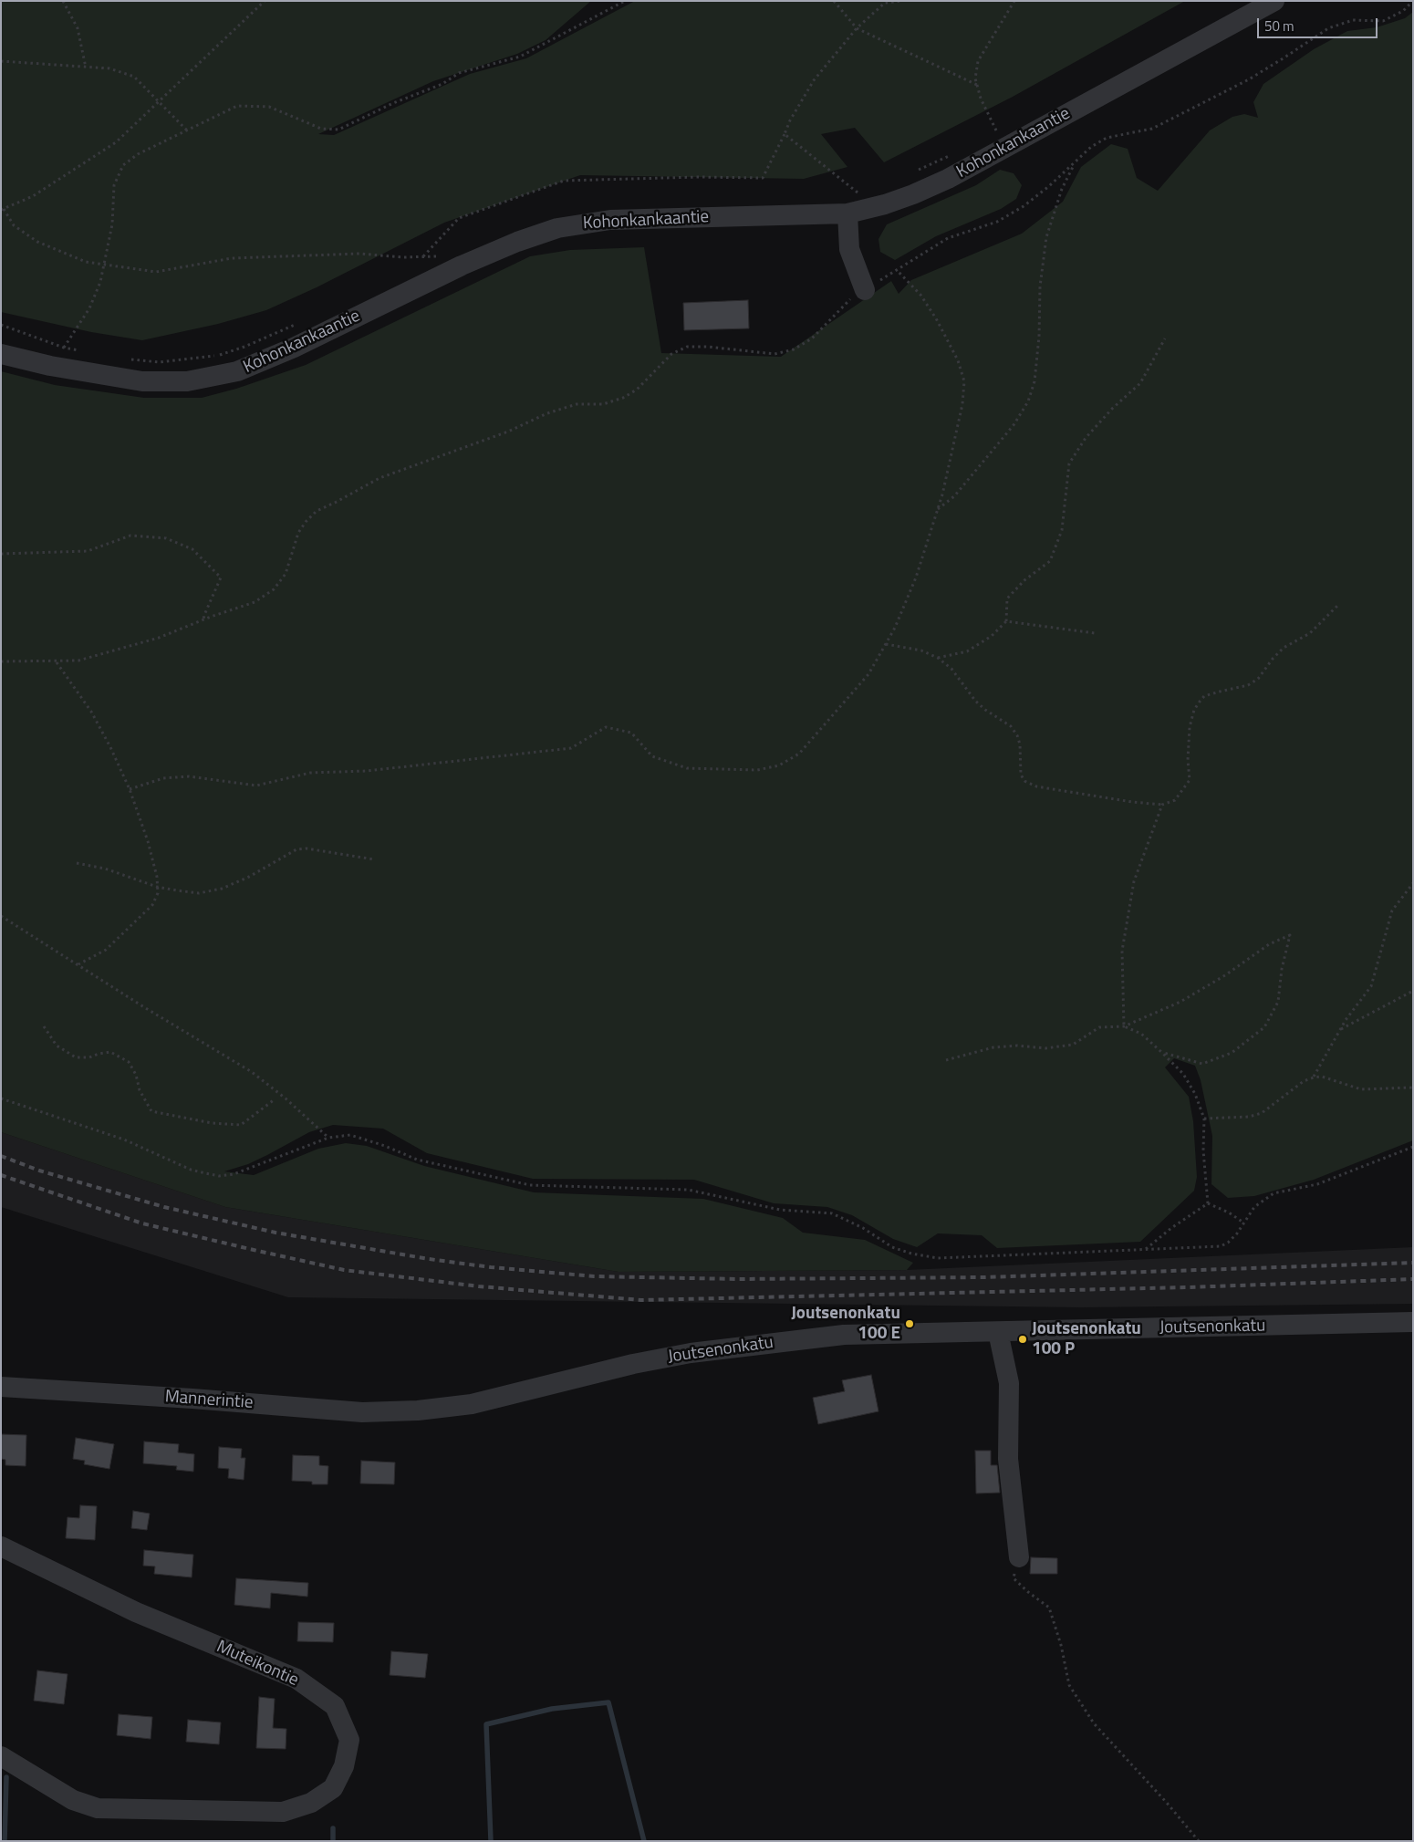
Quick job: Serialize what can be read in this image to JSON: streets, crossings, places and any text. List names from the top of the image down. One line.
{"streets":{"street":["Kohonkankaantie","Joutsenonkatu","Mannerintie","Muteikontie"]},"crossings":[["Joutsenonkatu","Mannerintie"]],"places":["Joutsenonkatu 100 E","Joutsenonkatu 100 P"],"scale_bar":"50 m"}
